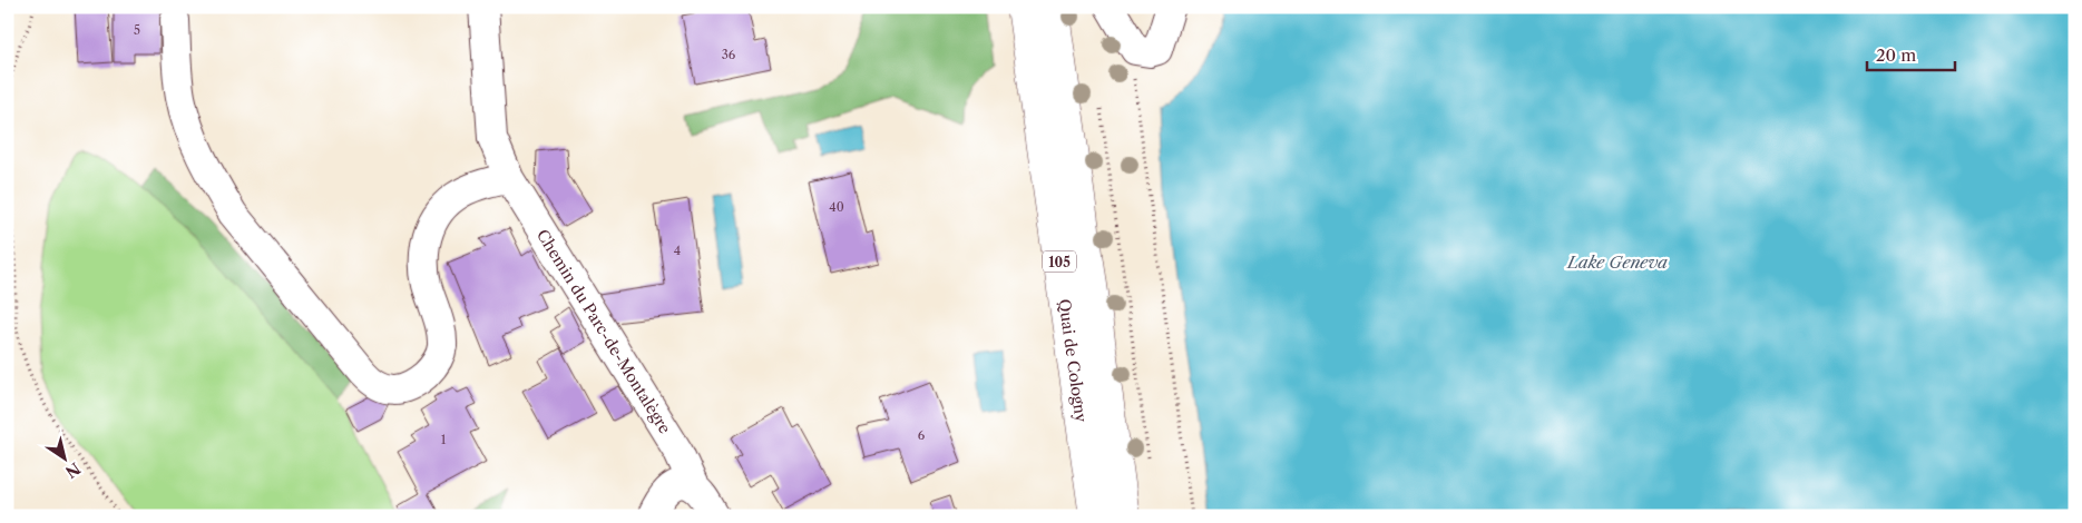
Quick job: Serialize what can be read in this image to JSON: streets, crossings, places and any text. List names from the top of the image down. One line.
{"streets":{"main road":["105","Quai de Cologny"],"street":["Chemin du Parc-de-Montalègre"]},"water":["Lake Geneva"],"house_numbers":["5","36","40","4","6","1"],"scale_bar":"20 m","north":"bottom right"}
